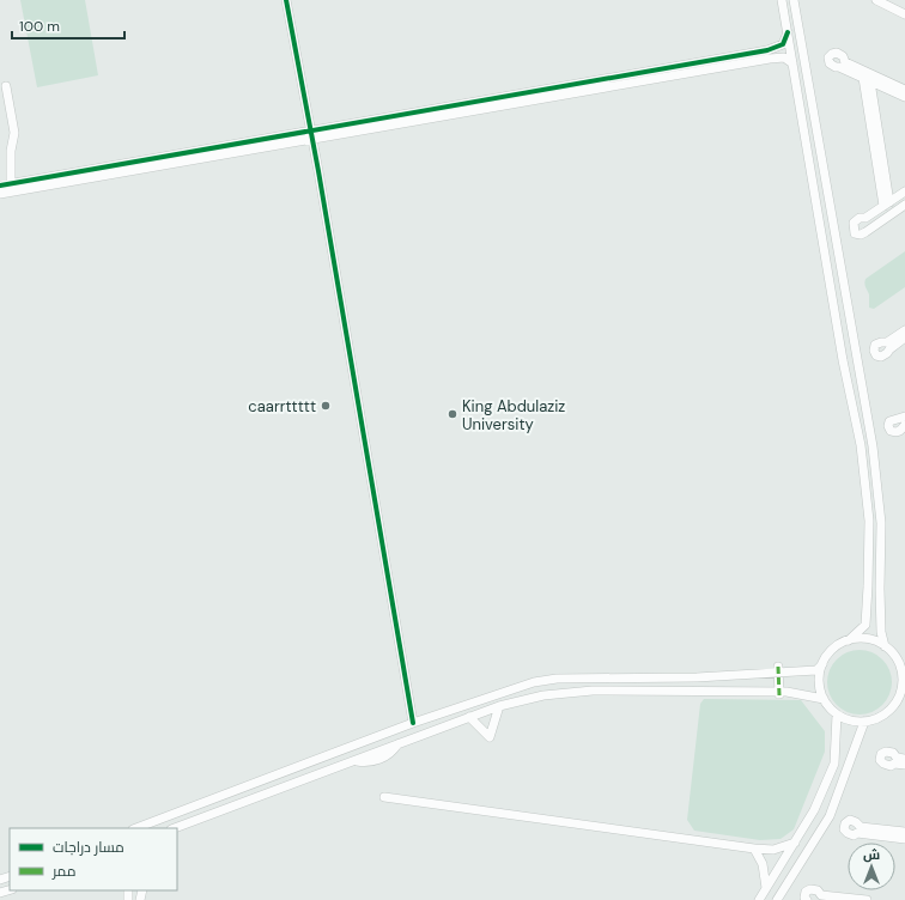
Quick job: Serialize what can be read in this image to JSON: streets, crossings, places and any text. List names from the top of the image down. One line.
{"places":["caarrttttt","King Abdulaziz University"],"legend":["مسار دراجات","ممر"],"scale_bar":"100 m","north":"top"}
